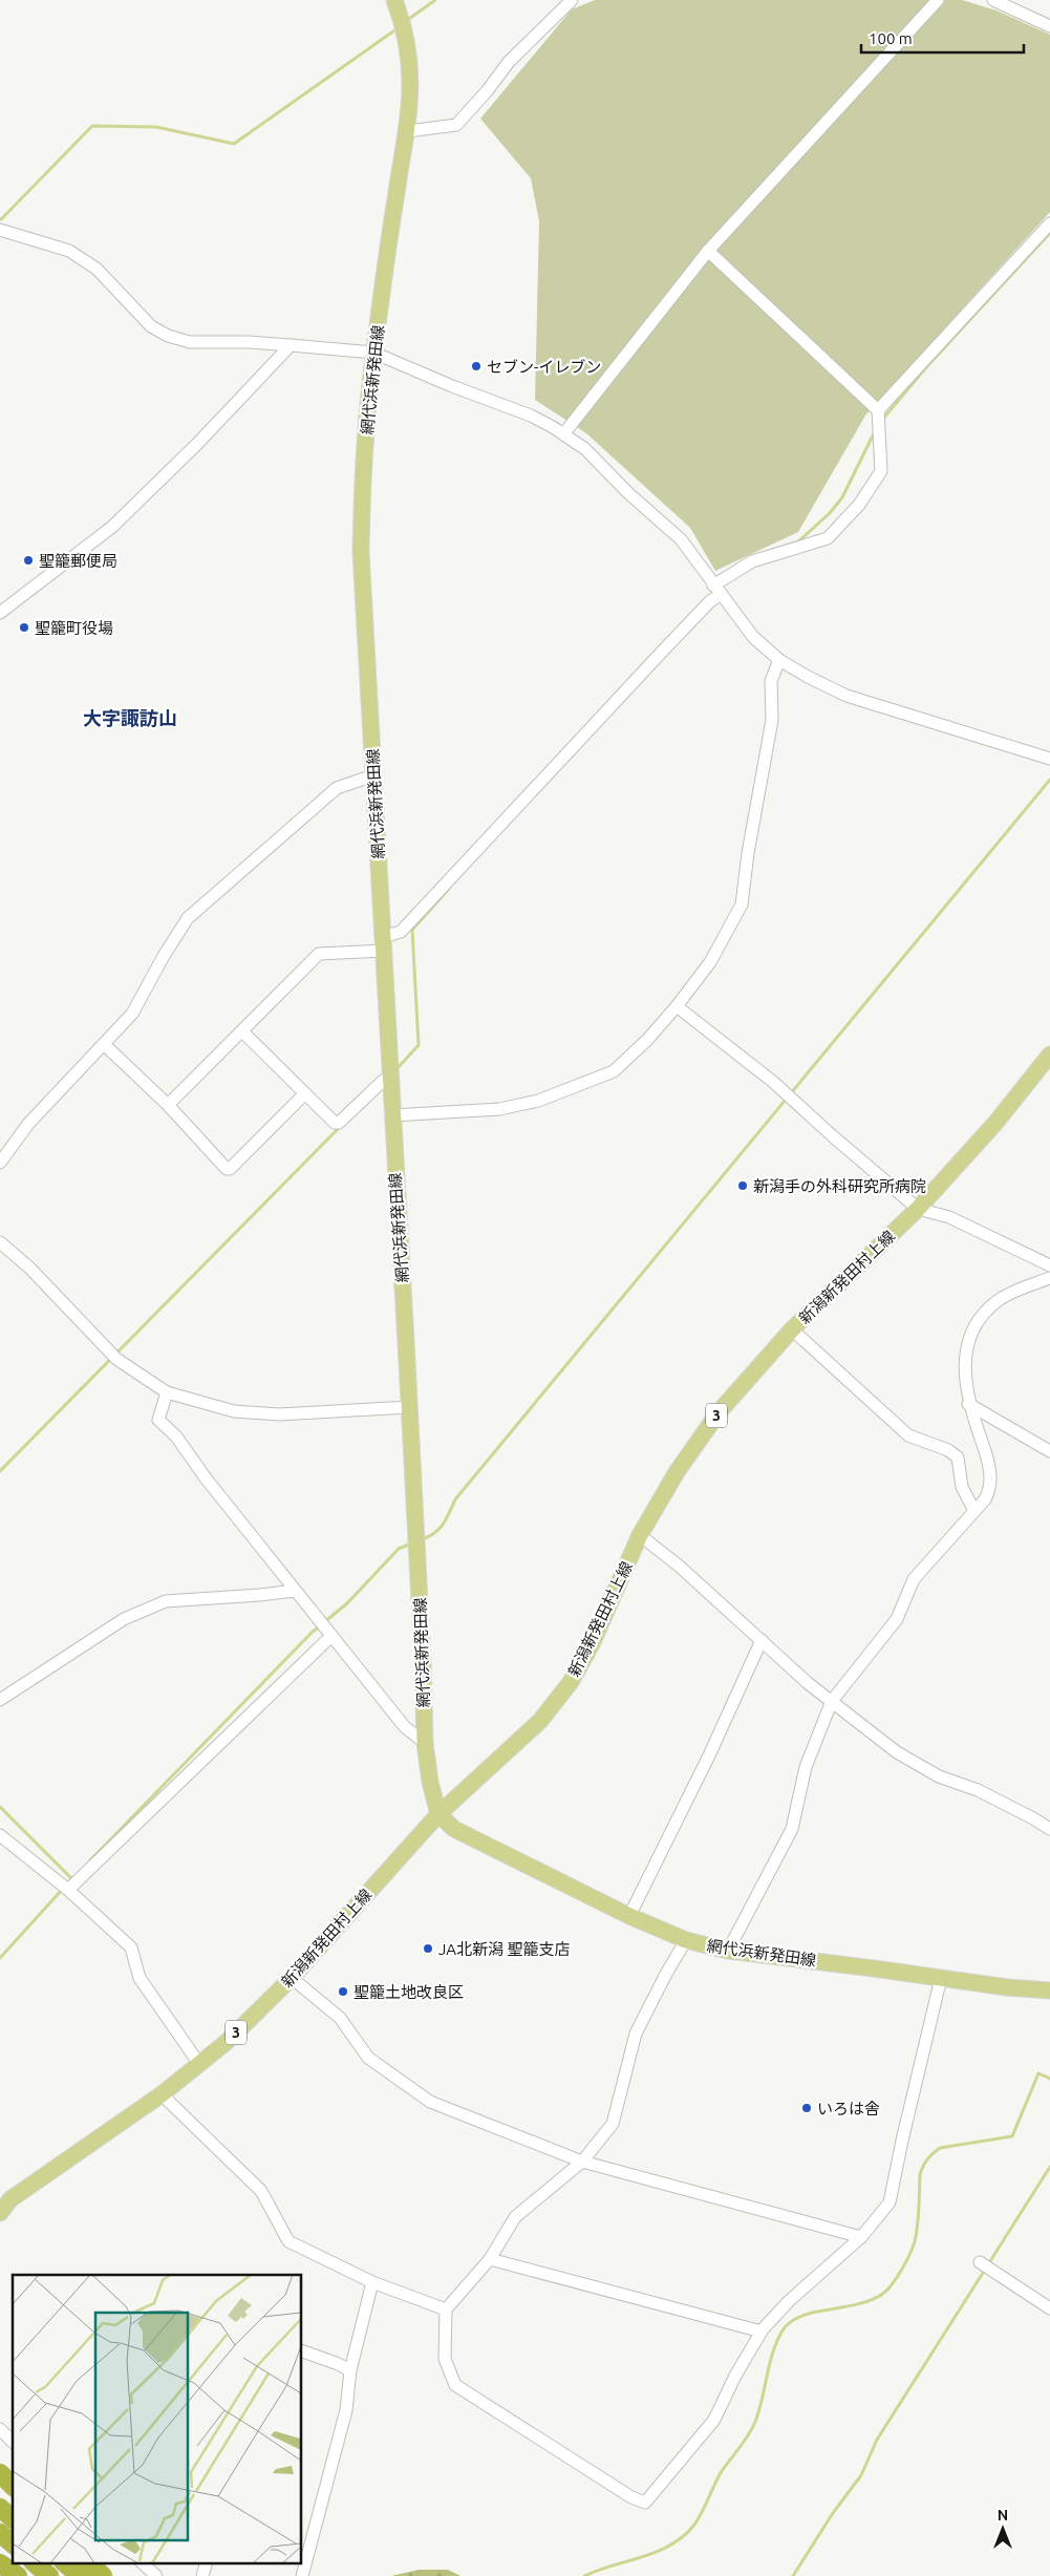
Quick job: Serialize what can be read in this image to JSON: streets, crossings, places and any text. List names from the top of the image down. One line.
{"streets":{"main road":["網代浜新発田線","新潟新発田村上線","3"]},"crossings":[["網代浜新発田線","新潟新発田村上線"]],"districts":["大字諏訪山"],"places":["セブン-イレブン","聖籠郵便局","聖籠町役場","新潟手の外科研究所病院","JA北新潟 聖籠支店","聖籠土地改良区","いろは舎"],"scale_bar":"100 m","north":"top"}
